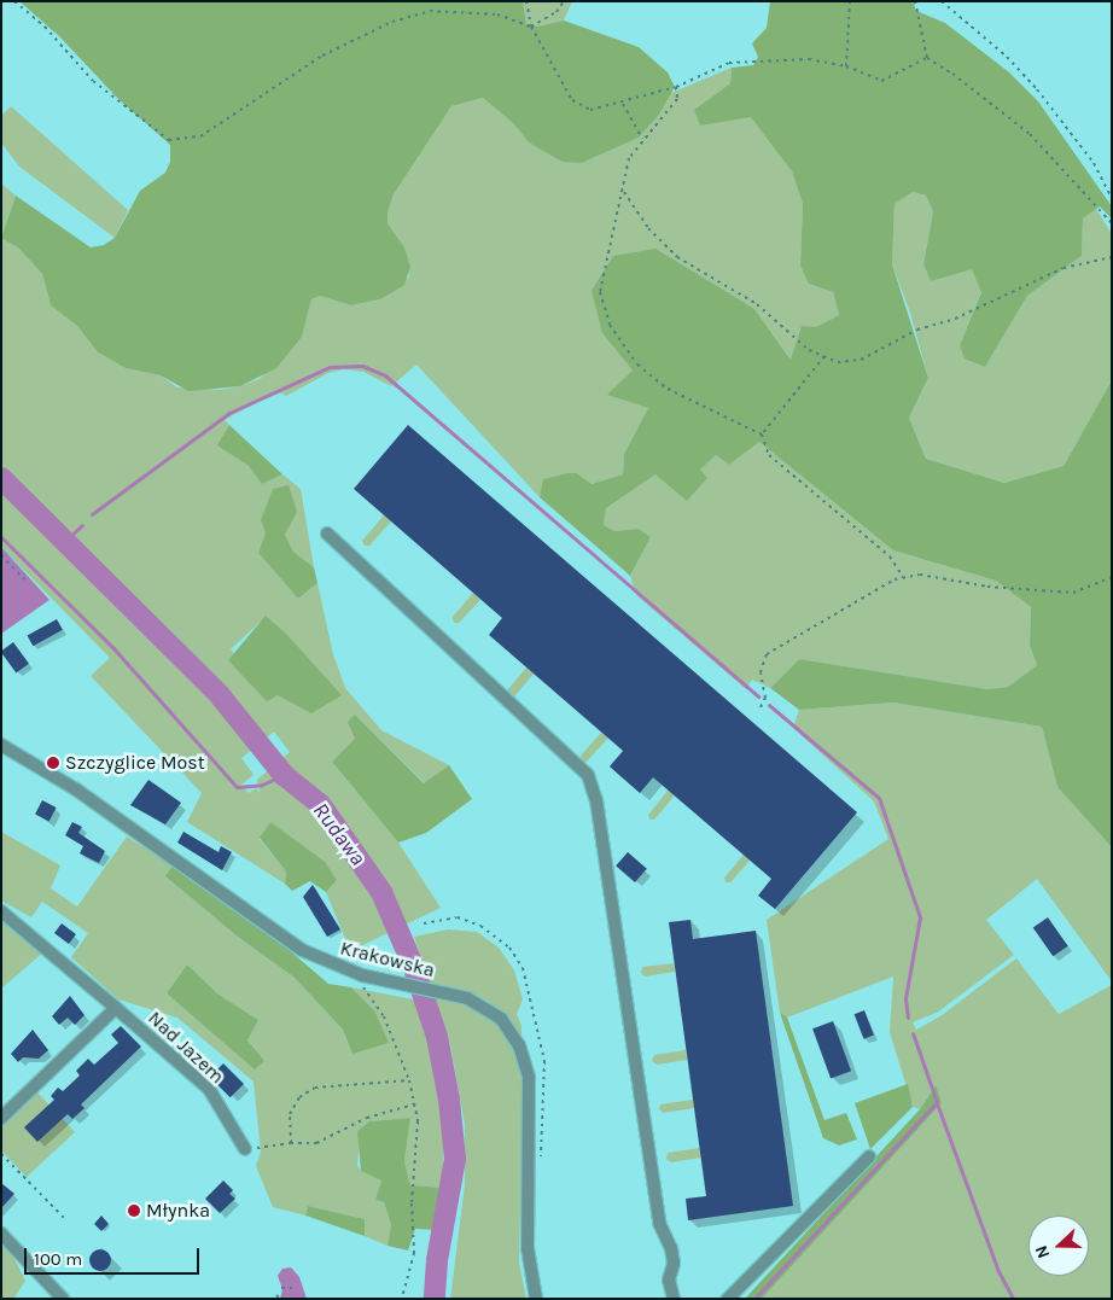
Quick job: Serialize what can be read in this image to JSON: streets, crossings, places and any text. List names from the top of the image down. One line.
{"streets":{"street":["Krakowska","Nad Jazem"]},"water":["Rudawa"],"places":["Szczyglice Most","Młynka"],"scale_bar":"100 m","north":"left"}
